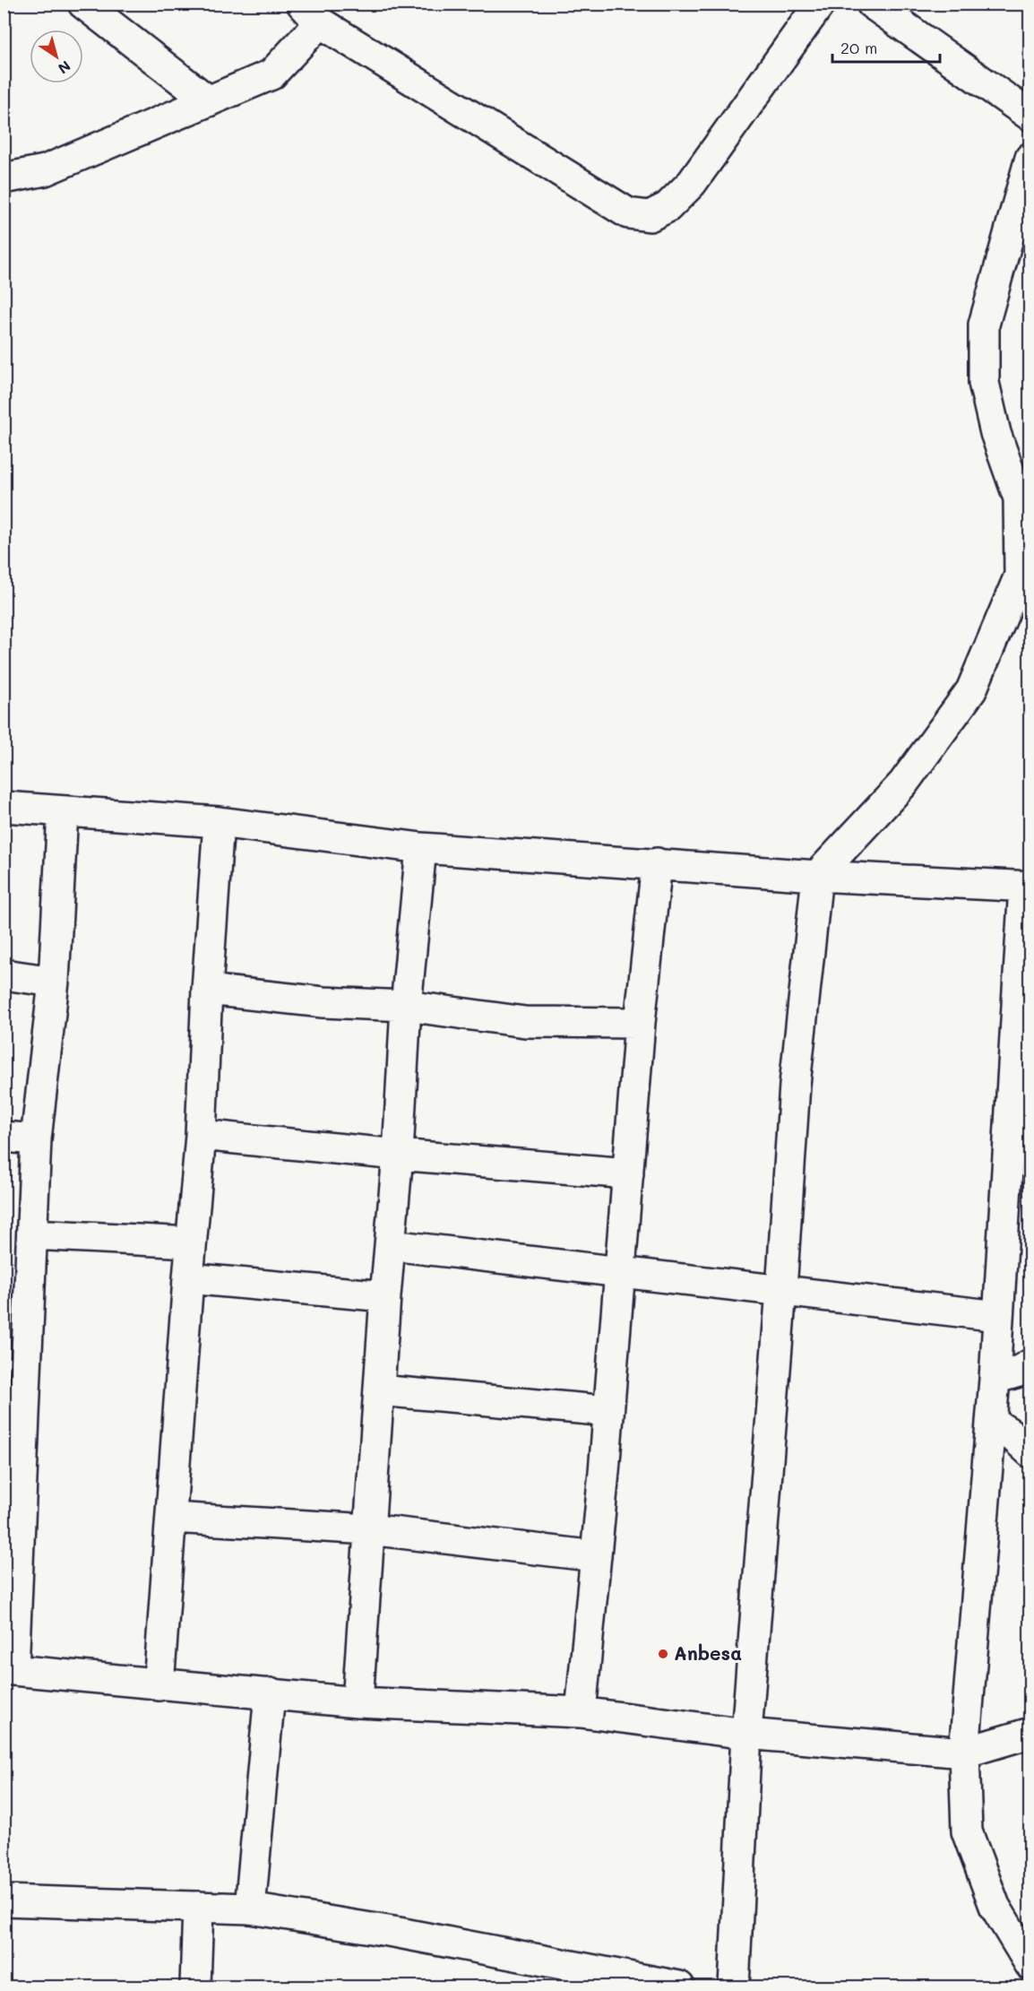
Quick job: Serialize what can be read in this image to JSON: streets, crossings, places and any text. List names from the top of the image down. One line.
{"places":["Anbesa"],"scale_bar":"20 m","north":"bottom right"}
